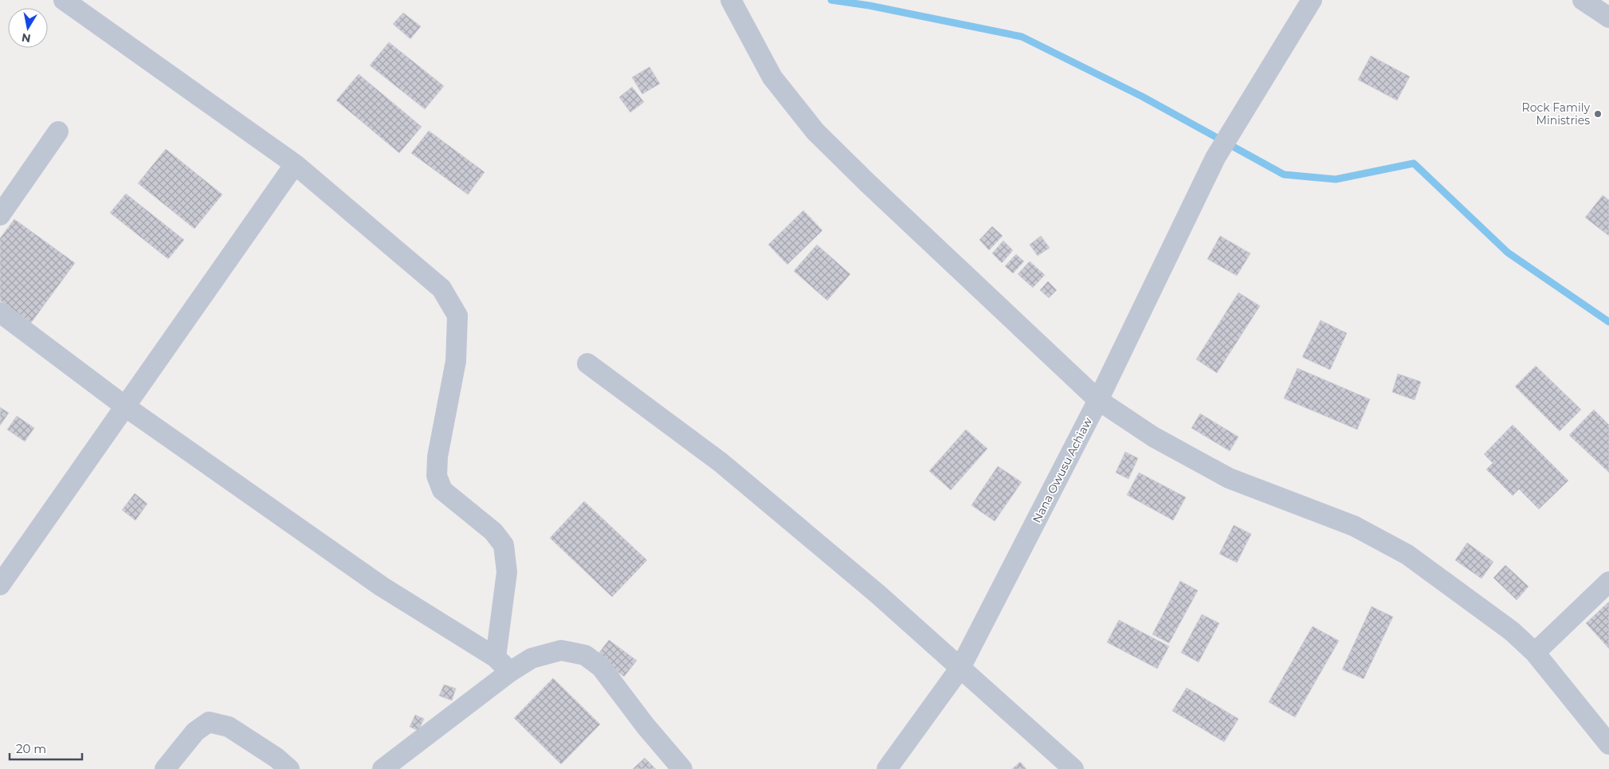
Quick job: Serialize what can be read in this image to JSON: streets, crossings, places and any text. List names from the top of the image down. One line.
{"streets":{"street":["Nana Owusu Achiaw"]},"places":["Rock Family Ministries"],"scale_bar":"20 m","north":"bottom"}
